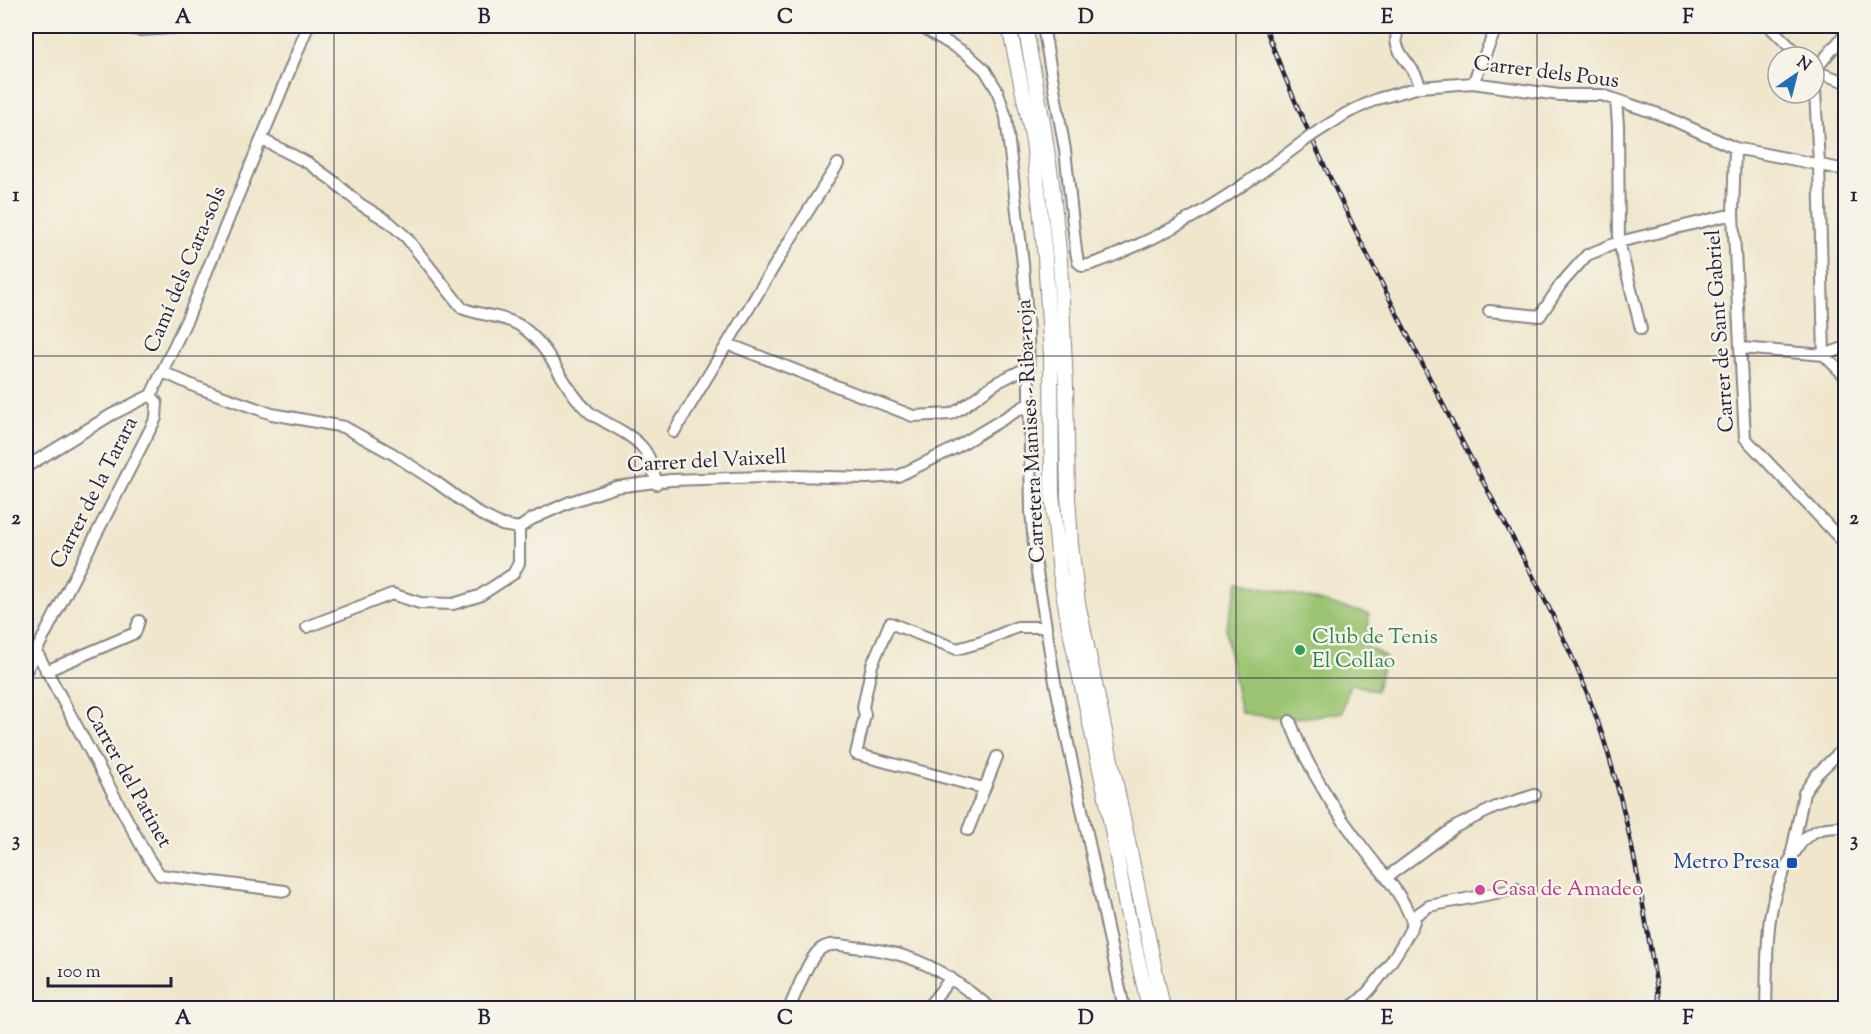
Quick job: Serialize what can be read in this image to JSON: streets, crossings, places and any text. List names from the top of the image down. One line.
{"streets":{"main road":["Carretera Manises - Riba-roja"],"street":["Carrer dels Pous","Camí dels Cara-sols","Carrer de Sant Gabriel","Carrer del Vaixell","Carrer de la Tarara","Carrer del Patinet"]},"crossings":[["Carrer dels Pous","Carrer de Sant Gabriel"],["Camí dels Cara-sols","Carrer de la Tarara"],["Carrer de la Tarara","Carrer del Patinet"]],"places":{"other":["Club de Tenis El Collao","Casa de Amadeo"],"transit":["Metro Presa"]},"scale_bar":"100 m","north":"top right","grid":{"columns":["A","B","C","D","E","F"],"rows":["1","2","3"]}}
